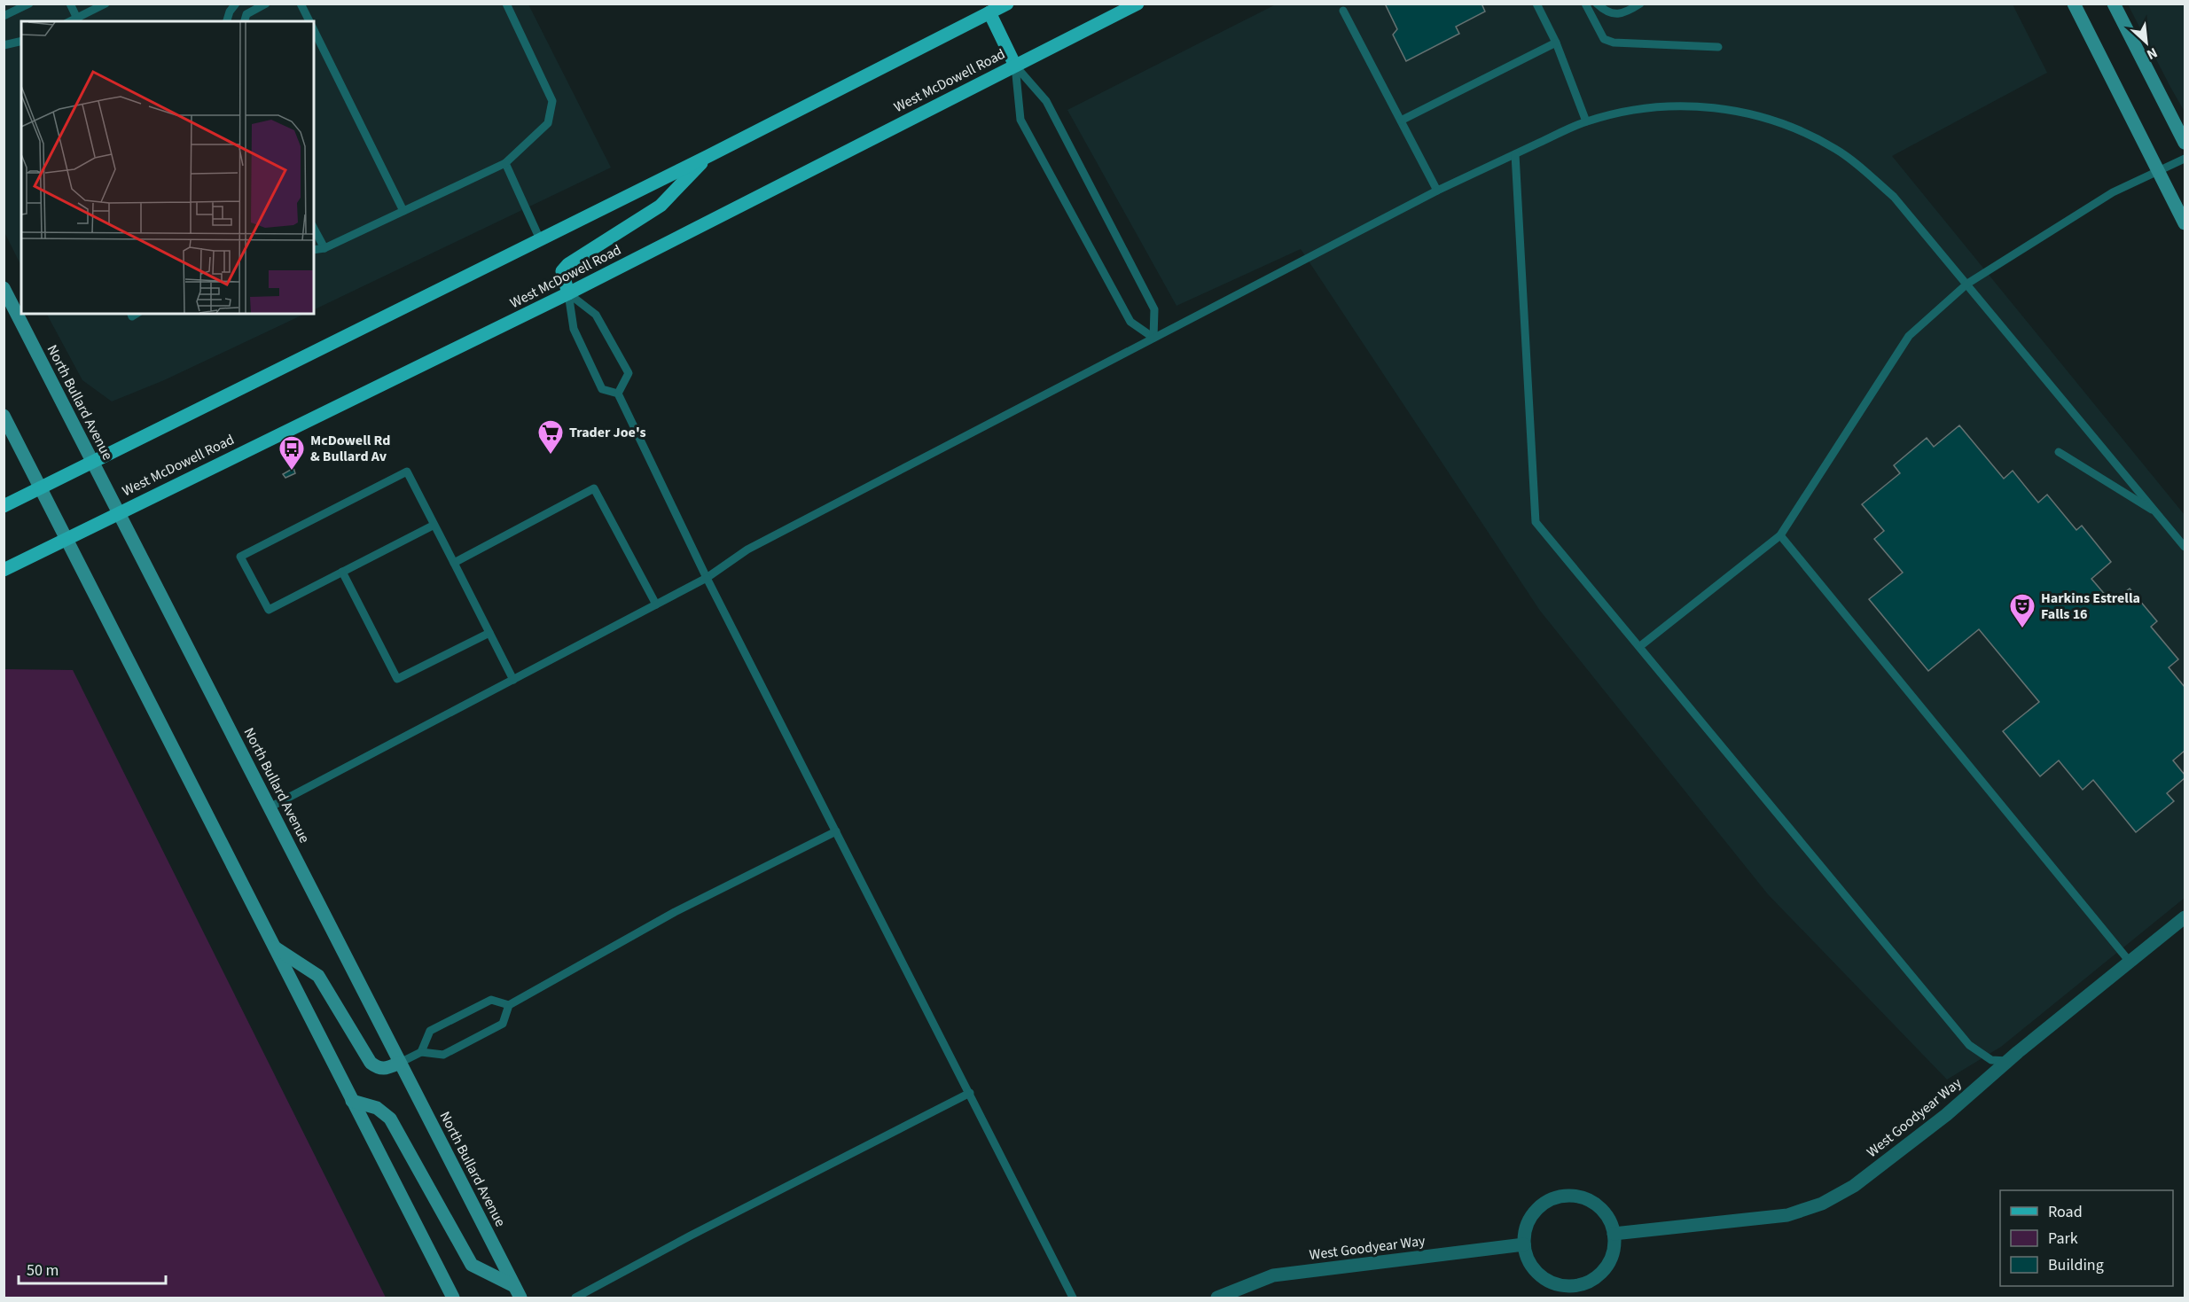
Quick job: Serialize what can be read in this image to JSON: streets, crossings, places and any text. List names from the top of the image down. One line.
{"streets":{"main road":["West McDowell Road","North Bullard Avenue"],"street":["West Goodyear Way"]},"crossings":[["West McDowell Road","North Bullard Avenue"]],"places":{"supermarket":["Trader Joe's"],"bus stop":["McDowell Rd & Bullard Av"],"theatre":["Harkins Estrella Falls 16"]},"legend":["Road","Park","Building"],"scale_bar":"50 m","north":"bottom right"}
